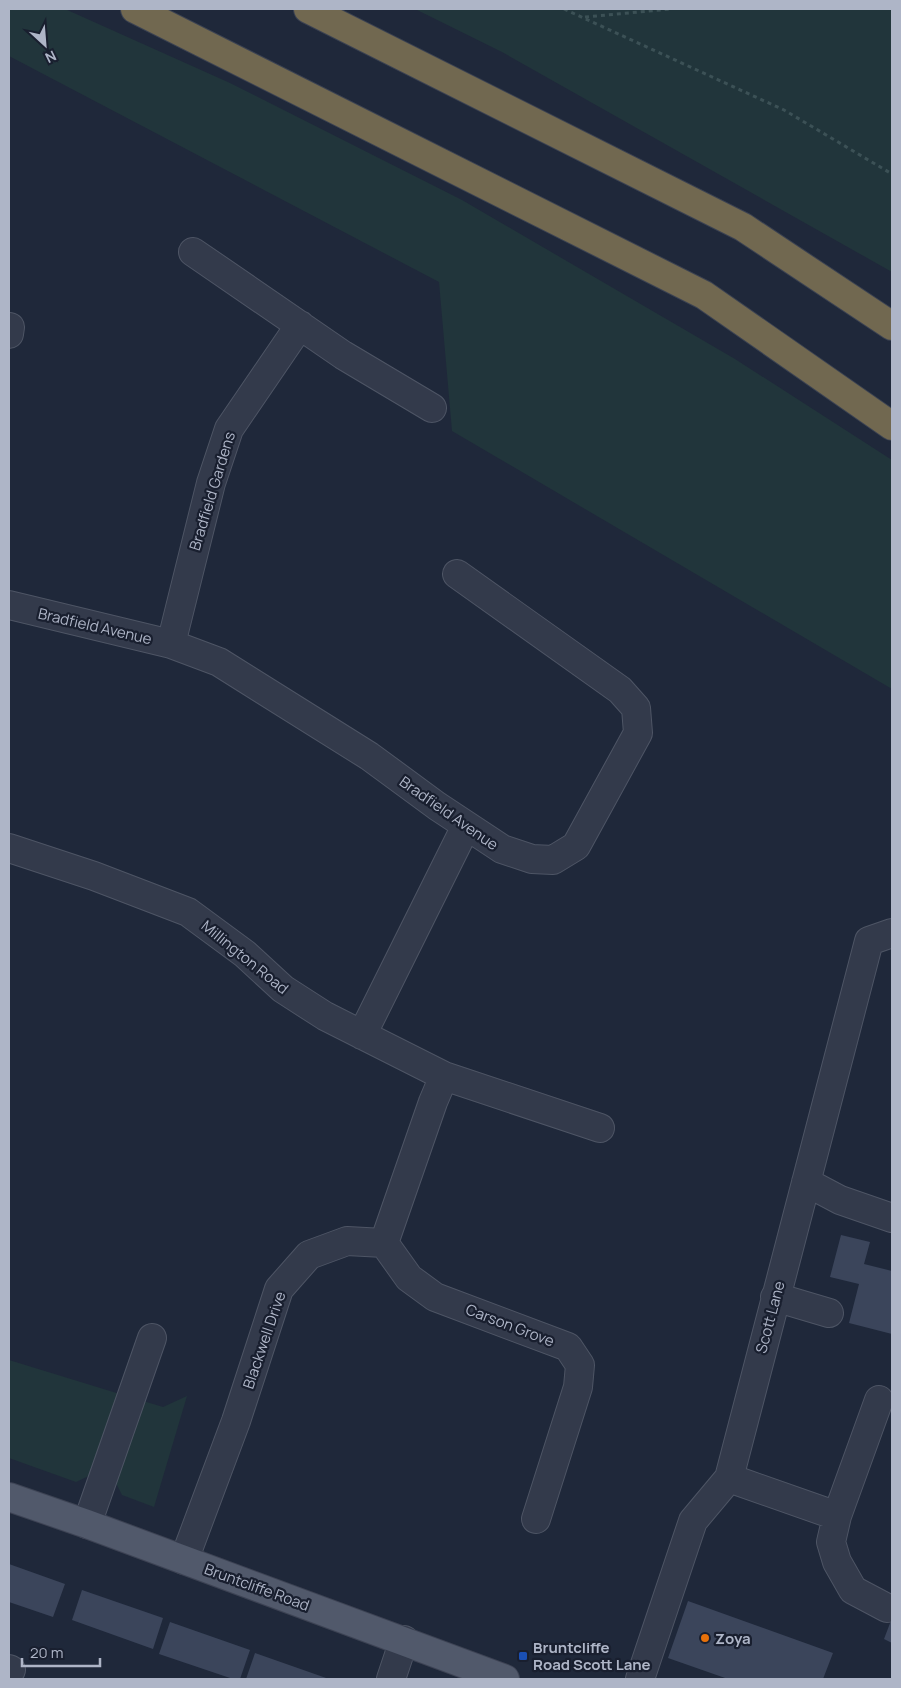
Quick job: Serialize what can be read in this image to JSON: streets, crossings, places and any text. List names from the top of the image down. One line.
{"streets":{"main road":["Bruntcliffe Road"],"street":["Bradfield Gardens","Bradfield Avenue","Millington Road","Scott Lane","Carson Grove","Blackwell Drive"]},"crossings":[["Bradfield Gardens","Bradfield Avenue"],["Carson Grove","Blackwell Drive"],["Blackwell Drive","Bruntcliffe Road"]],"places":{"other":["Zoya"],"transit":["Bruntcliffe Road Scott Lane"]},"scale_bar":"20 m","north":"bottom right"}
